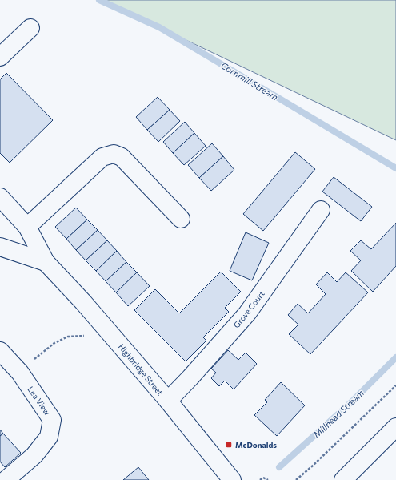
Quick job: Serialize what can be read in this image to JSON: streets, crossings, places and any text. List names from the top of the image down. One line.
{"streets":{"street":["Grove Court","Highbridge Street","Lea View"]},"crossings":[["Grove Court","Highbridge Street"]],"water":["Cornmill Stream","Millhead Stream"],"places":{"transit":["McDonalds"]}}
